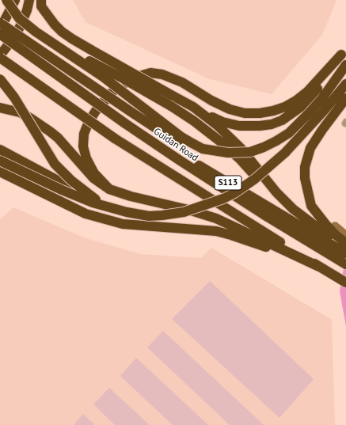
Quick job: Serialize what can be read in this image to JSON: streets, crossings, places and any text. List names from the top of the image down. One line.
{"streets":{"highway":["Guidan Road"]}}
